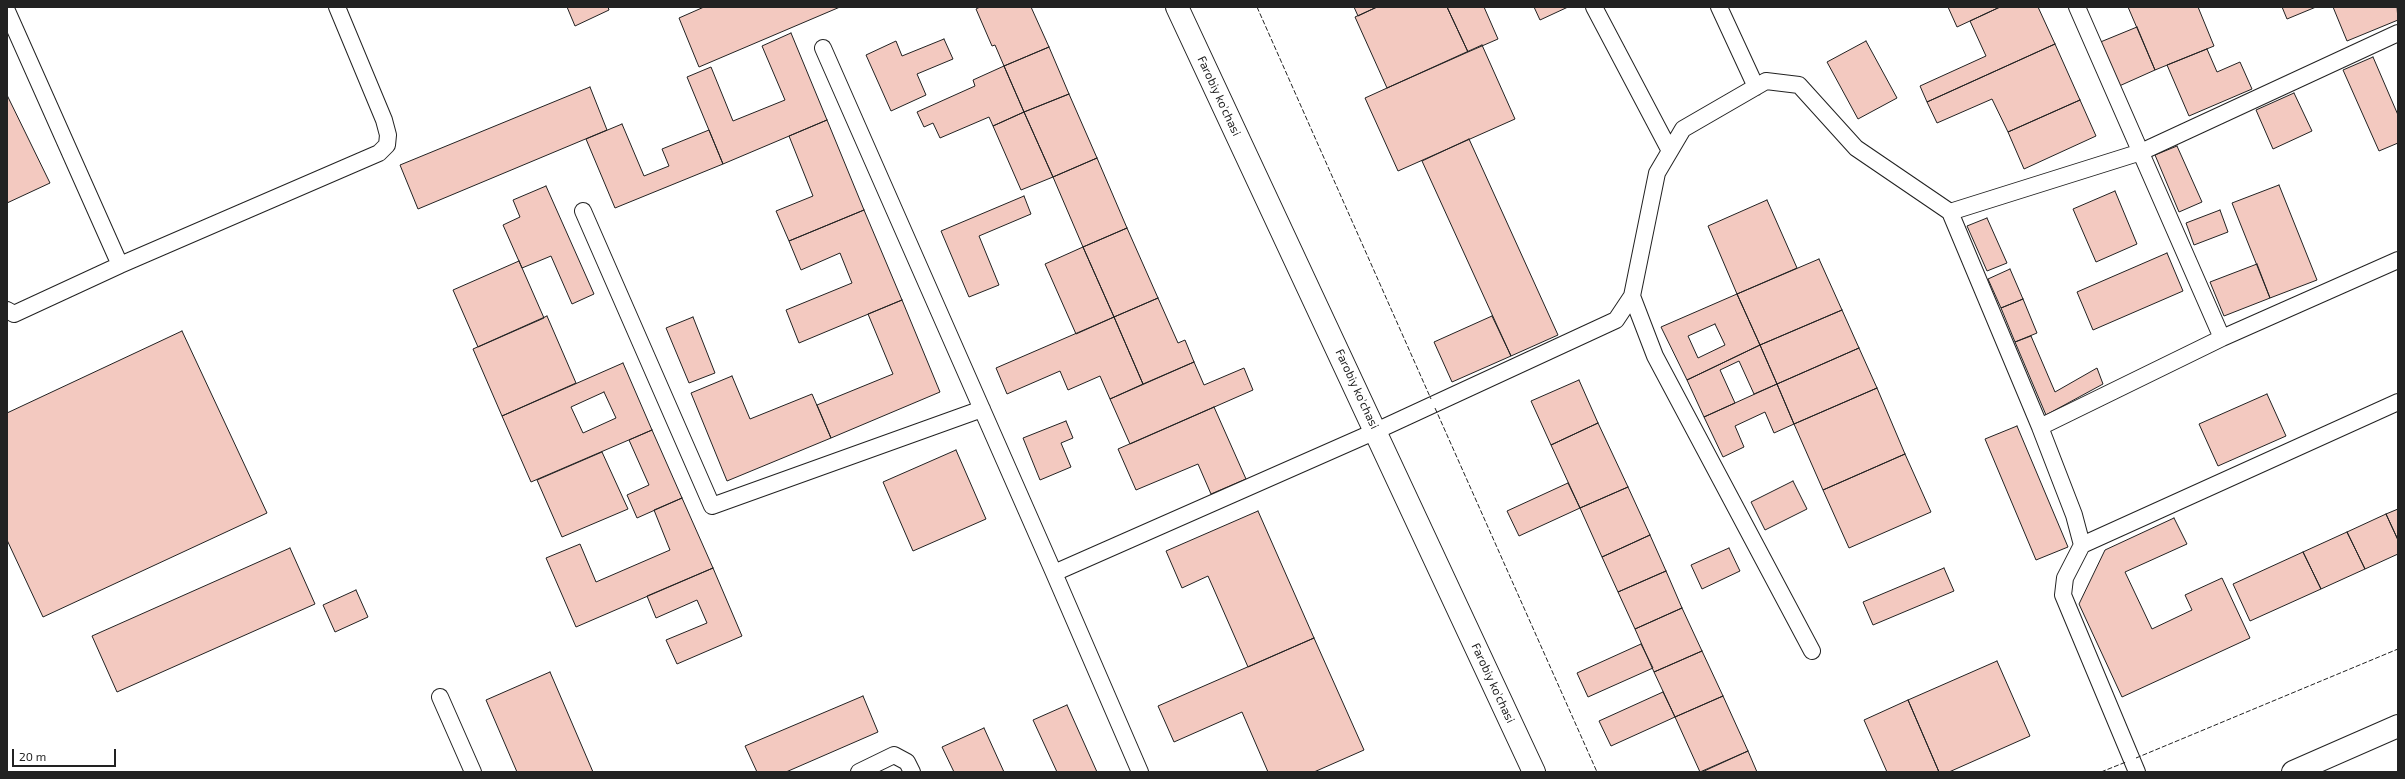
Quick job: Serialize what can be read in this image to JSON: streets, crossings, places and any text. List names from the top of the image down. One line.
{"streets":{"street":["Farobiy ko'chasi"]},"scale_bar":"20 m"}
